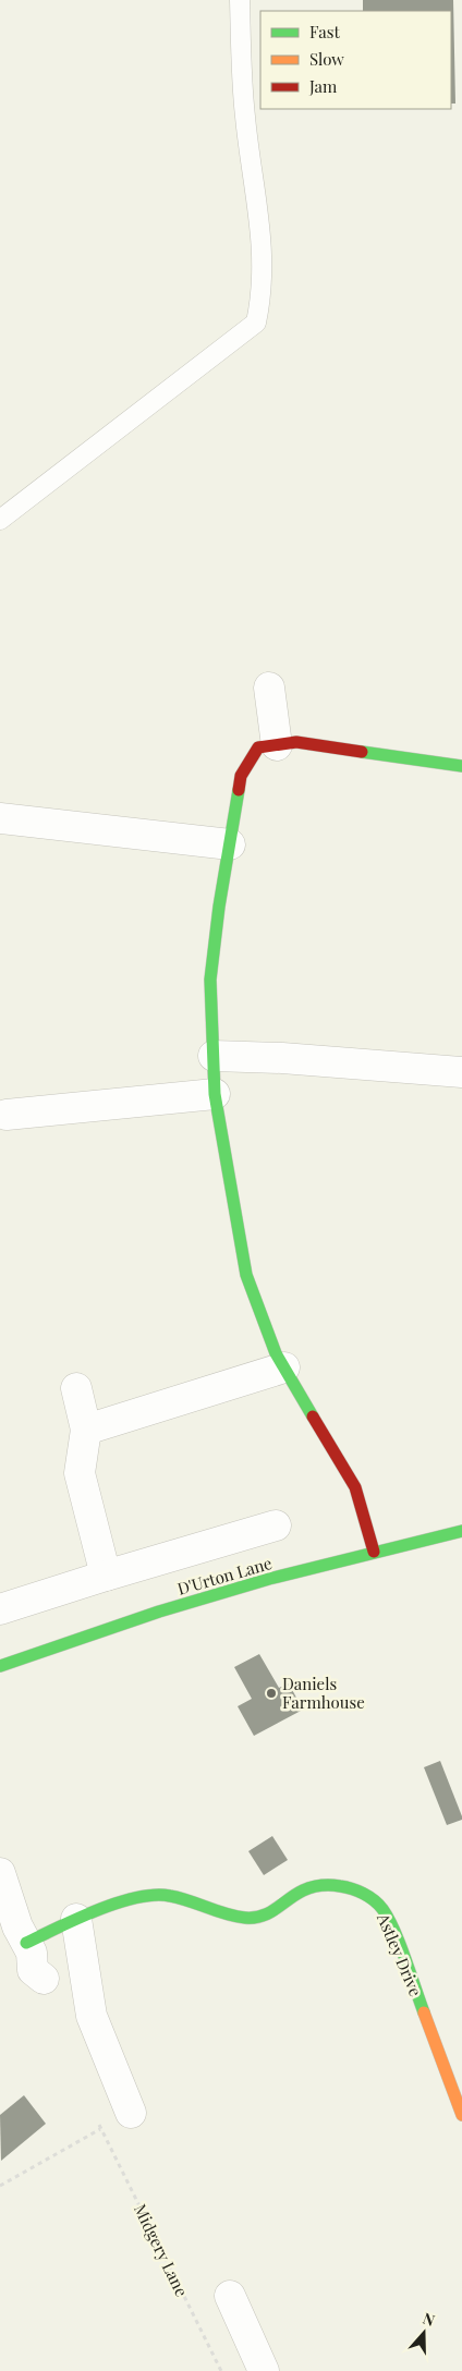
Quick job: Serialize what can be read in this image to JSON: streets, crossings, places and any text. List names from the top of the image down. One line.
{"streets":{"street":["D'Urton Lane","Astley Drive"],"path":["Midgery Lane"]},"places":["Daniels Farmhouse"],"legend":["Fast","Slow","Jam"],"north":"top"}
